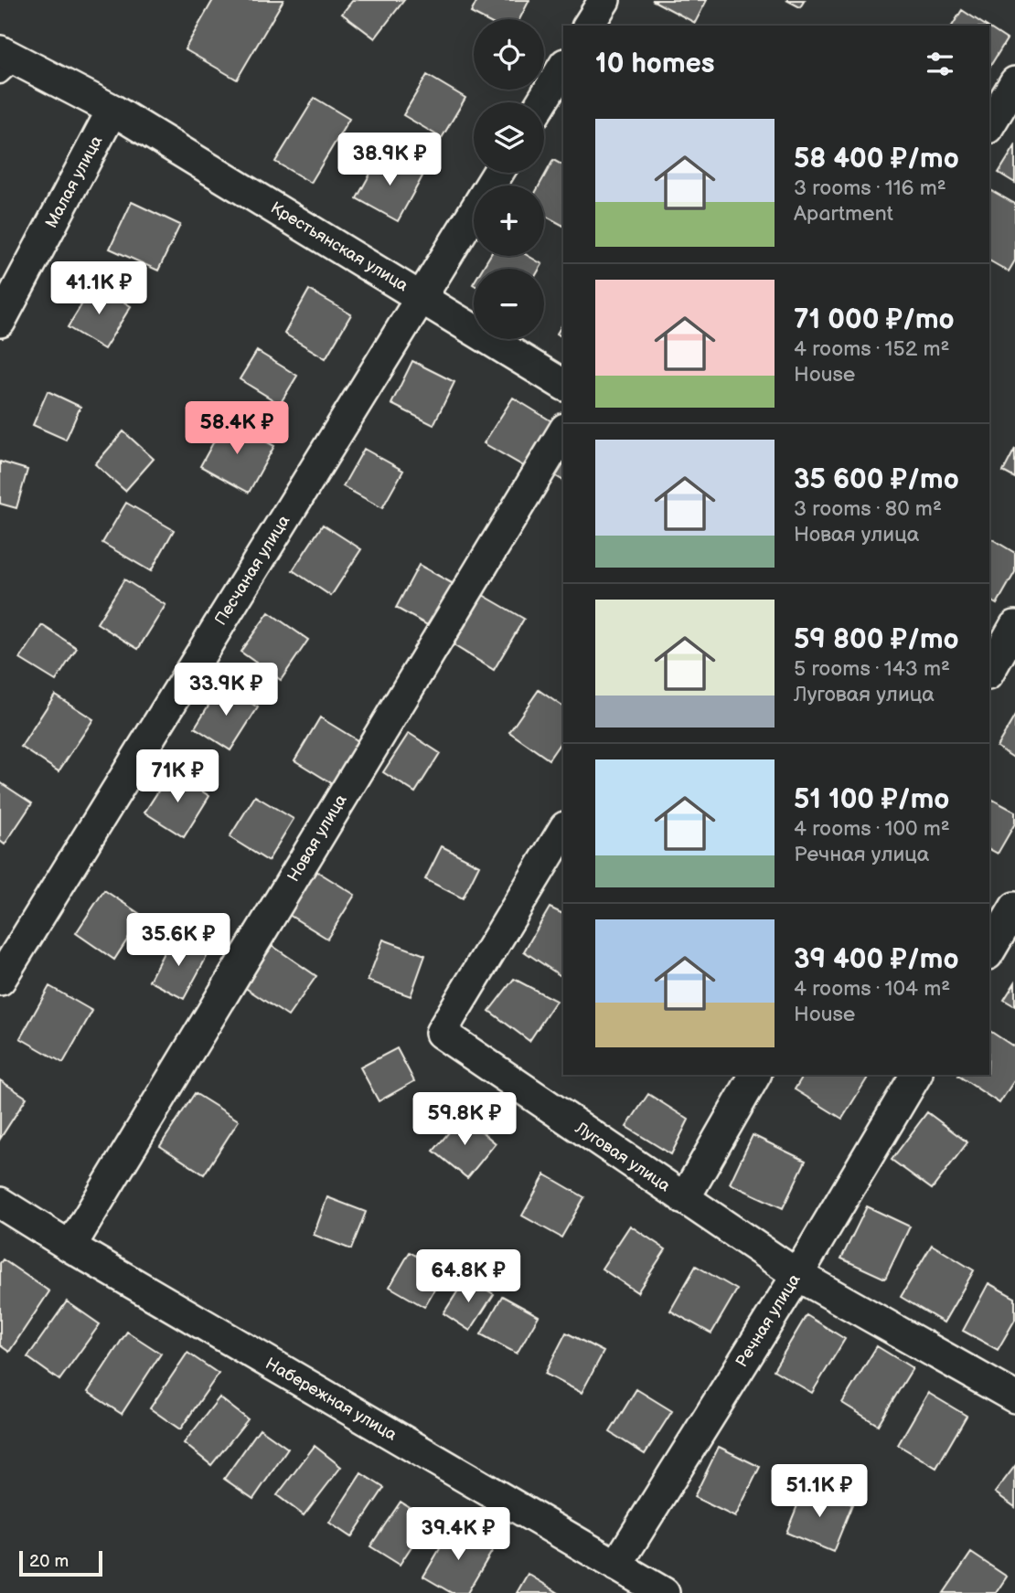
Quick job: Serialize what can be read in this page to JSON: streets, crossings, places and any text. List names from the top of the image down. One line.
{"streets":{"street":["Малая улица","Крестьянская улица","Песчаная улица","Новая улица","Луговая улица","Речная улица","Набережная улица"]},"crossings":[["Малая улица","Крестьянская улица"],["Крестьянская улица","Песчаная улица"],["Новая улица","Набережная улица"],["Луговая улица","Речная улица"],["Речная улица","Набережная улица"]],"scale_bar":"20 m","page":{"map_buttons":["+","−"],"heading":"10 homes","list":[{"name":"58 400 ₽/mo","note":"3 rooms · 116 m² · Apartment"},{"name":"71 000 ₽/mo","note":"4 rooms · 152 m² · House"},{"name":"35 600 ₽/mo","note":"3 rooms · 80 m² · Новая улица"},{"name":"59 800 ₽/mo","note":"5 rooms · 143 m² · Луговая улица"},{"name":"51 100 ₽/mo","note":"4 rooms · 100 m² · Речная улица"},{"name":"39 400 ₽/mo","note":"4 rooms · 104 m² · House"}],"price":["38.9K ₽","41.1K ₽","58.4K ₽","33.9K ₽","71K ₽","35.6K ₽","59.8K ₽","64.8K ₽","51.1K ₽","39.4K ₽"],"scale":"20 m"}}
